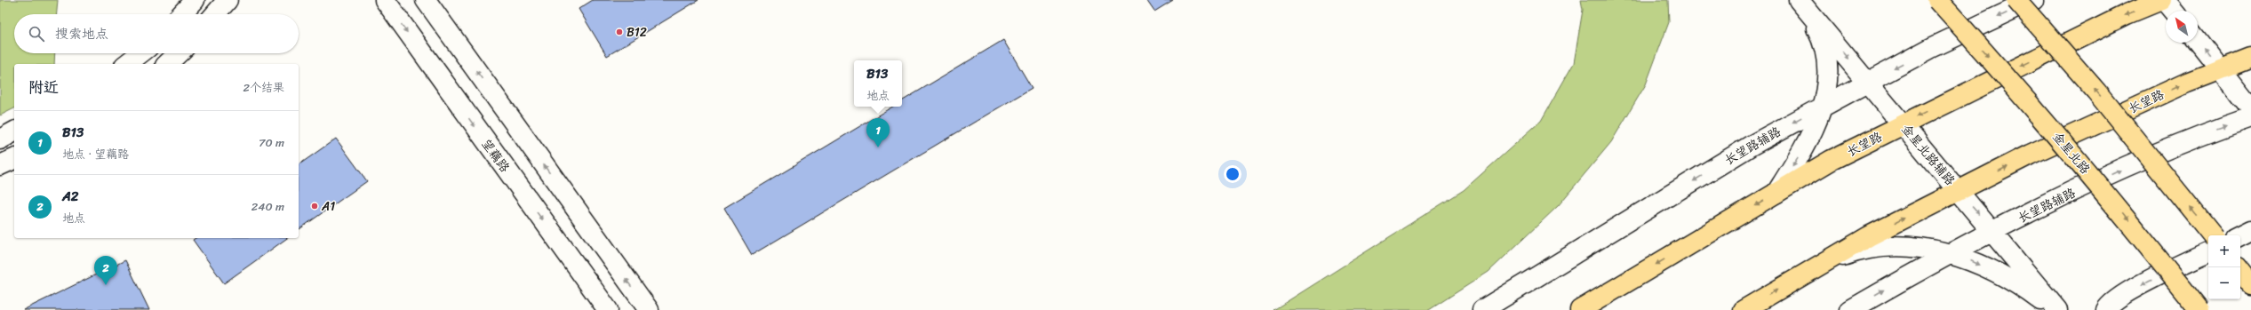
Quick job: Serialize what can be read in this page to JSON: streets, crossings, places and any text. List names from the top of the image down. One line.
{"streets":{"main road":["长望路","金星北路"],"street":["长望路辅路","金星北路辅路","望藕路"]},"crossings":[["长望路","金星北路辅路"],["长望路辅路","金星北路辅路"]],"one_way":["金星北路辅路"],"places":["B12","A1"],"north":"top left","page":{"search":"搜索地点","popup":["B13","地点"],"heading":["附近","2个结果"],"list":[{"mark":"1","name":"B13","note":"地点 · 望藕路","value":"70 m"},{"mark":"2","name":"A2","note":"地点","value":"240 m"}],"pins":["1","2"],"map_buttons":["+","−"]}}
